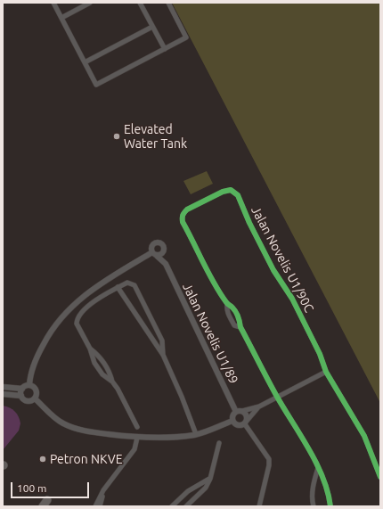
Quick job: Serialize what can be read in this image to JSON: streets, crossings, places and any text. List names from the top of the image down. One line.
{"streets":{"street":["Jalan Novelis U1/90C","Jalan Novelis U1/89"]},"places":["Elevated Water Tank","Petron NKVE"],"scale_bar":"100 m"}
